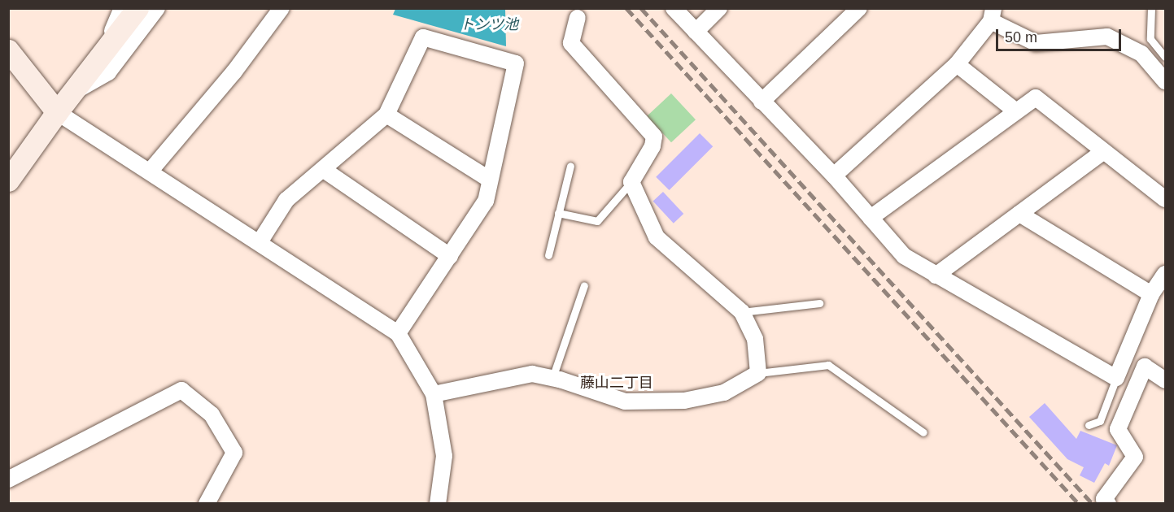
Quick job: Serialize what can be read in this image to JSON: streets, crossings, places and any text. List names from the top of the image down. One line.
{"districts":["藤山二丁目"],"water":["トンツ池"],"scale_bar":"50 m"}
